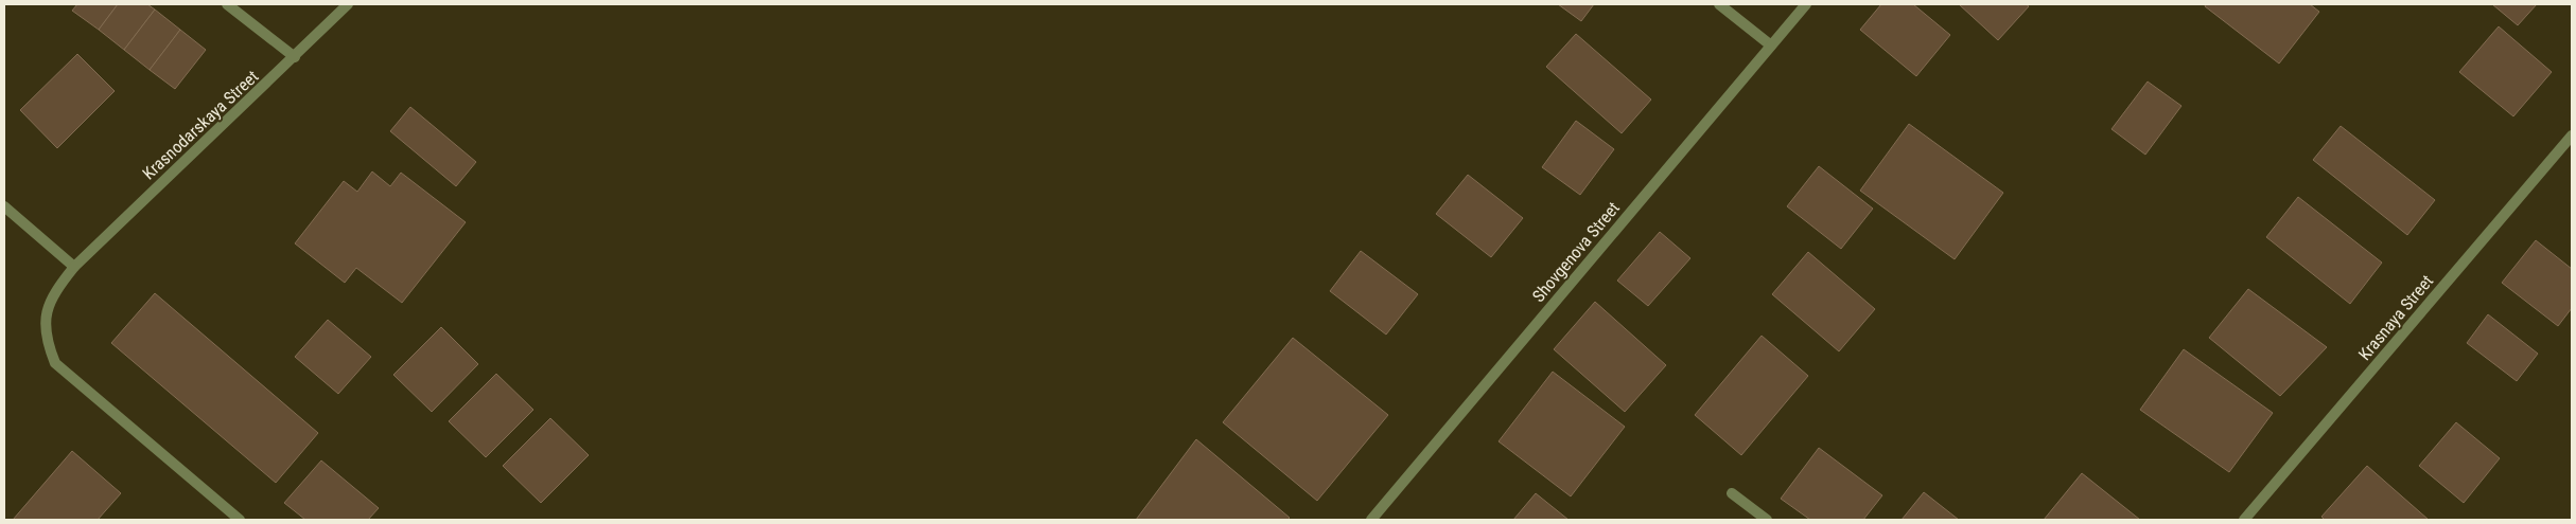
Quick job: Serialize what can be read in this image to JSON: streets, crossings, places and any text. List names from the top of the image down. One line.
{"streets":{"street":["Krasnodarskaya Street","Shovgenova Street","Krasnaya Street"]}}
